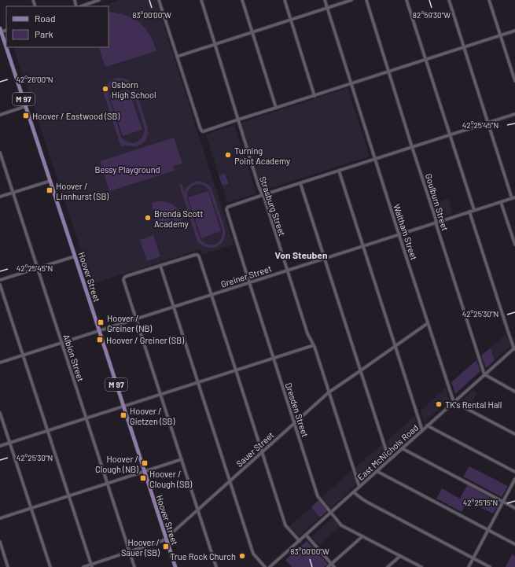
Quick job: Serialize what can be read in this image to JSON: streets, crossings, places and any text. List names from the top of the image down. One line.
{"streets":{"main road":["M 97","Hoover Street"],"street":["Goulburn Street","Strasburg Street","Waltham Street","Greiner Street","Albion Street","Dresden Street","Sauer Street","East McNichols Road"]},"crossings":[["Goulburn Street","Greiner Street"],["Goulburn Street","East McNichols Road"],["Strasburg Street","Greiner Street"],["Strasburg Street","Dresden Street"],["Strasburg Street","Sauer Street"],["Strasburg Street","East McNichols Road"],["Waltham Street","Greiner Street"],["Waltham Street","Sauer Street"],["Waltham Street","East McNichols Road"],["Greiner Street","Hoover Street"],["Greiner Street","Albion Street"],["Greiner Street","Dresden Street"],["Hoover Street","Sauer Street"],["Albion Street","Sauer Street"],["Dresden Street","Sauer Street"],["Dresden Street","East McNichols Road"]],"districts":["Von Steuben"],"parks":["Bessy Playground"],"places":{"other":["Osborn High School","Turning Point Academy","Brenda Scott Academy","TK's Rental Hall","True Rock Church"],"transit":["Hoover / Eastwood (SB)","Hoover / Linnhurst (SB)","Hoover / Greiner (NB)","Hoover / Greiner (SB)","Hoover / Gietzen (SB)","Hoover / Clough (NB)","Hoover / Clough (SB)","Hoover / Sauer (SB)"]},"legend":["Road","Park"],"coordinates":["83°00'00\"W","82°59'30\"W","42°26'00\"N","42°25'45\"N","42°25'30\"N","42°25'15\"N"]}
